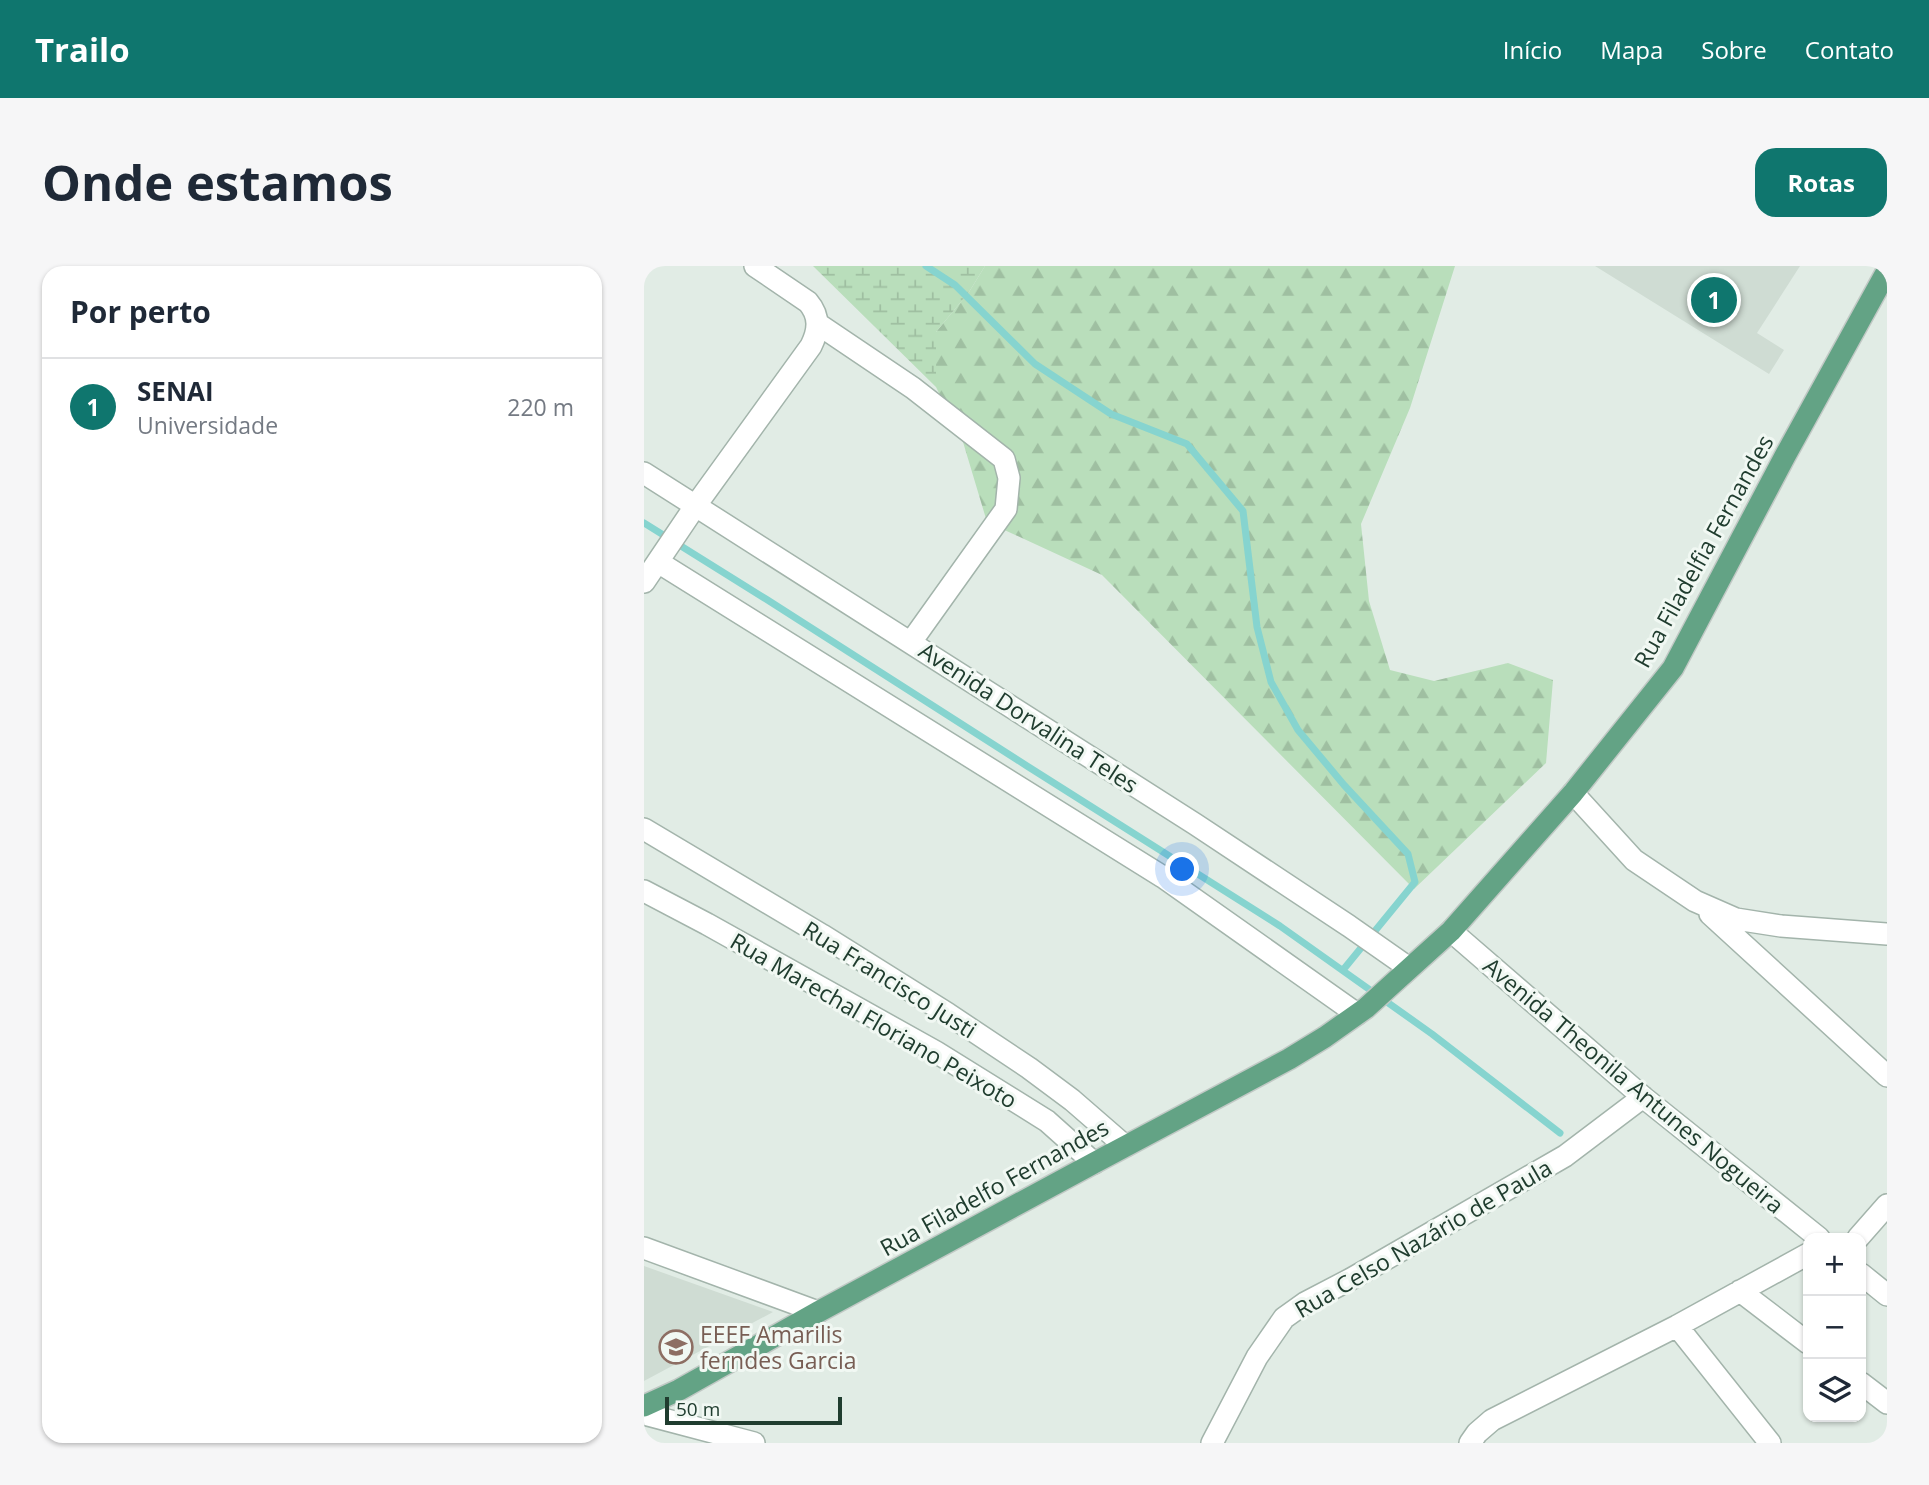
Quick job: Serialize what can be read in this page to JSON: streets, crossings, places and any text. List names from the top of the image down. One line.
{"streets":{"main road":["Rua Filadelfia Fernandes","Rua Filadelfo Fernandes"],"street":["Avenida Dorvalina Teles","Rua Francisco Justi","Rua Marechal Floriano Peixoto","Avenida Theonila Antunes Nogueira","Rua Celso Nazário de Paula"]},"crossings":[["Rua Filadelfia Fernandes","Avenida Dorvalina Teles"],["Rua Filadelfia Fernandes","Avenida Theonila Antunes Nogueira"],["Rua Filadelfia Fernandes","Rua Filadelfo Fernandes"],["Rua Francisco Justi","Rua Filadelfo Fernandes"],["Rua Marechal Floriano Peixoto","Rua Filadelfo Fernandes"],["Avenida Theonila Antunes Nogueira","Rua Celso Nazário de Paula"]],"places":{"school or university":["EEEF Amarilis ferndes Garcia"]},"scale_bar":"50 m","page":{"header":"Trailo","nav":["Início","Mapa","Sobre","Contato"],"buttons":"Rotas","title":"Onde estamos","heading":"Por perto","pins":"1","list":[{"mark":"1","name":"SENAI","note":"Universidade","value":"220 m"}],"map_buttons":["+","−"],"scale":"50 m"}}
